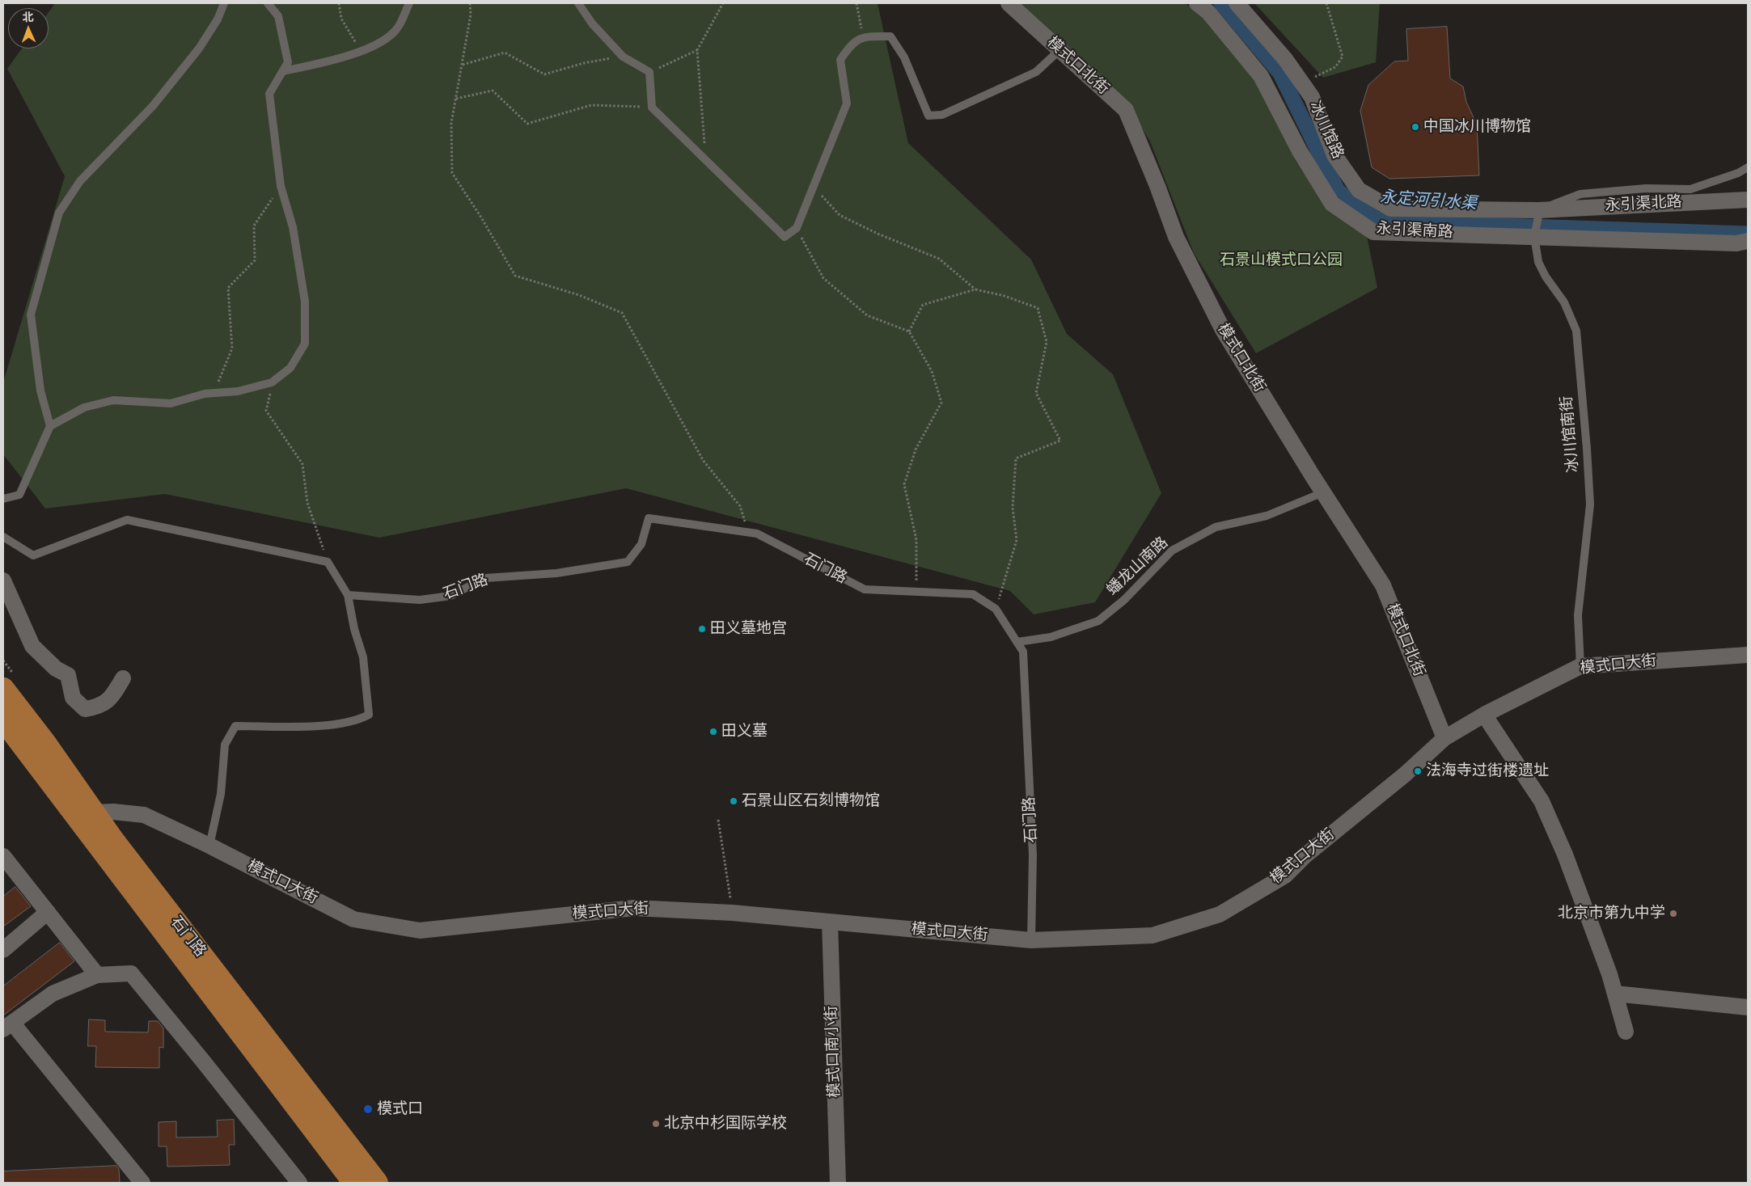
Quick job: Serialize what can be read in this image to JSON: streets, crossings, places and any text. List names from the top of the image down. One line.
{"streets":{"highway":["石门路"],"street":["模式口北街","冰川馆路","永引渠北路","永引渠南路","模式口大街","模式口南小街"],"lane":["冰川馆南街","蟠龙山南路"]},"crossings":[["模式口北街","蟠龙山南路"],["模式口北街","模式口大街"],["冰川馆路","永引渠北路"],["冰川馆路","冰川馆南街"],["永引渠北路","冰川馆南街"],["永引渠南路","冰川馆南街"],["冰川馆南街","模式口大街"],["蟠龙山南路","石门路"],["石门路","模式口大街"],["模式口大街","模式口南小街"]],"water":["永定河引水渠"],"parks":["石景山模式口公园"],"places":["中国冰川博物馆","田义墓地宫","田义墓","法海寺过街楼遗址","石景山区石刻博物馆","北京市第九中学","模式口","北京中杉国际学校"],"north":"top"}
